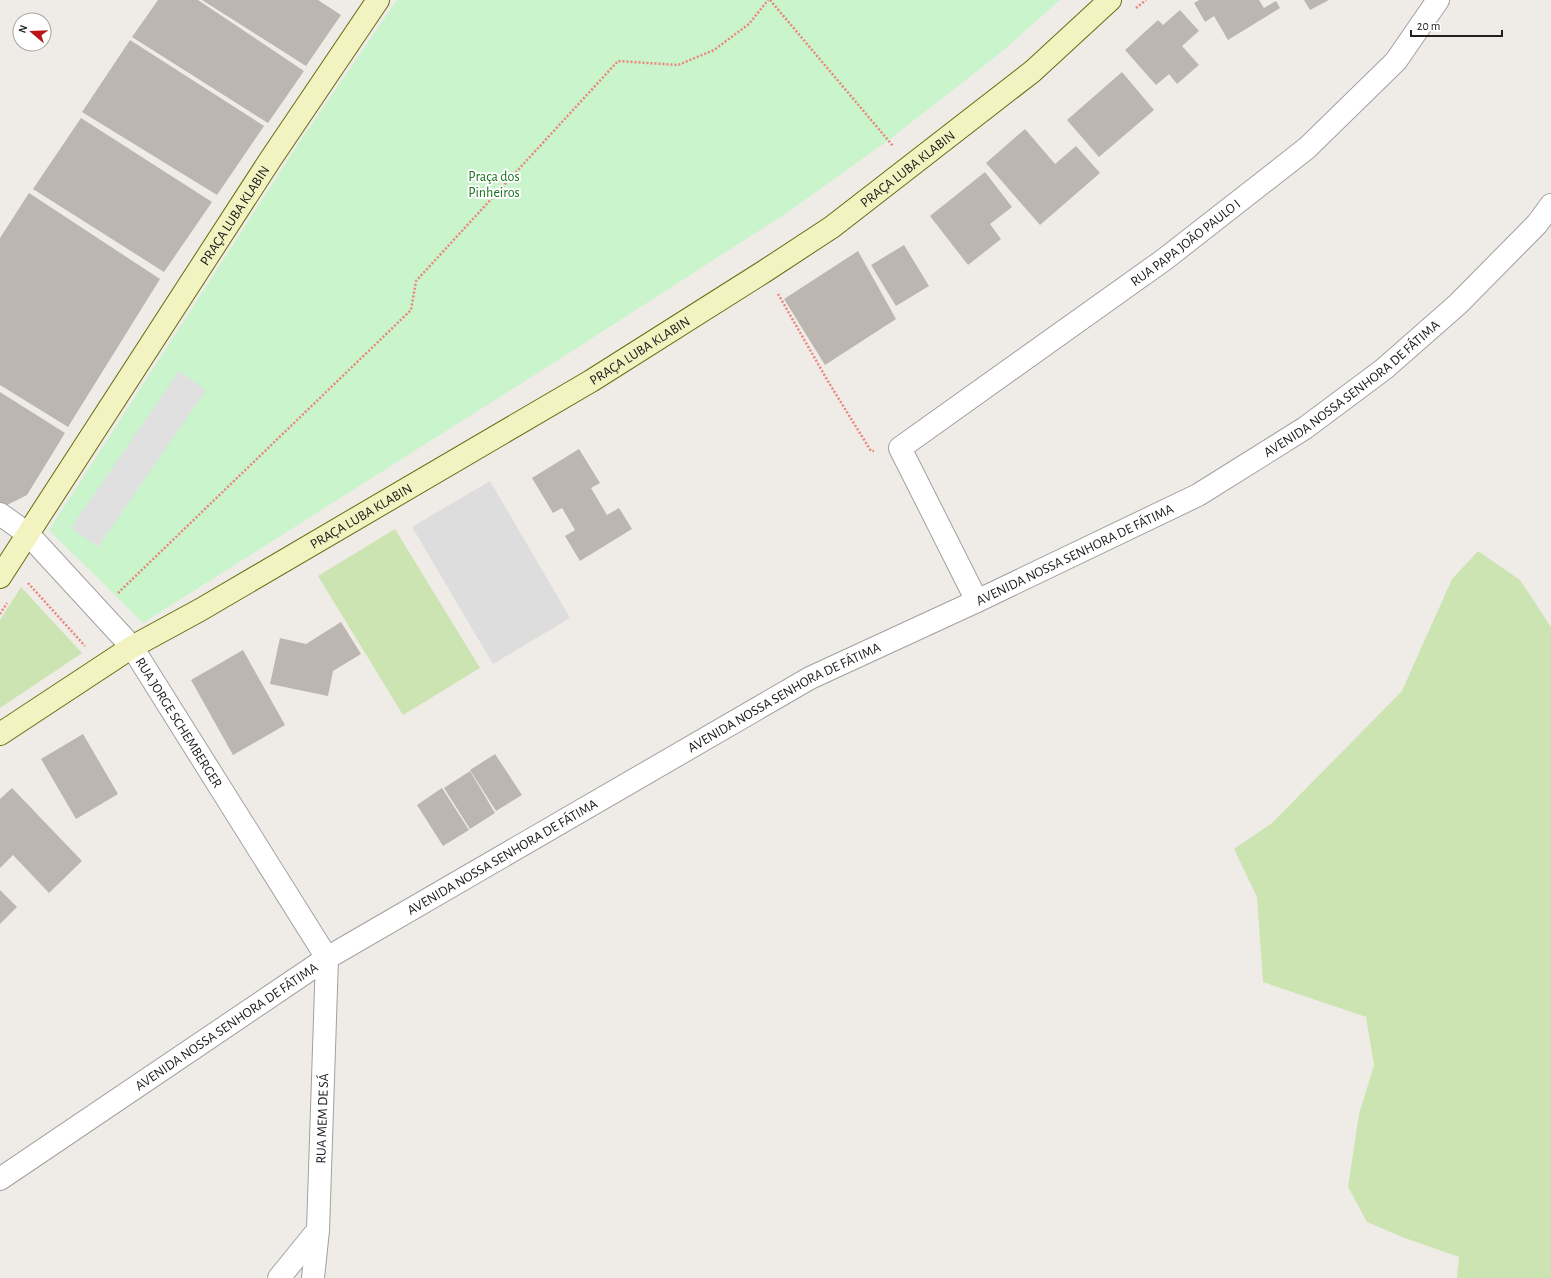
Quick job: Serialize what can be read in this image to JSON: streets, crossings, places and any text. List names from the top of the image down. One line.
{"streets":{"main road":["PRAÇA LUBA KLABIN"],"street":["RUA PAPA JOÃO PAULO I","AVENIDA NOSSA SENHORA DE FÁTIMA","RUA JORGE SCHEMBERGER","RUA MEM DE SÁ"]},"crossings":[["PRAÇA LUBA KLABIN","RUA JORGE SCHEMBERGER"],["AVENIDA NOSSA SENHORA DE FÁTIMA","RUA JORGE SCHEMBERGER"],["AVENIDA NOSSA SENHORA DE FÁTIMA","RUA MEM DE SÁ"],["RUA JORGE SCHEMBERGER","RUA MEM DE SÁ"]],"parks":["Praça dos Pinheiros"],"scale_bar":"20 m","north":"left"}
